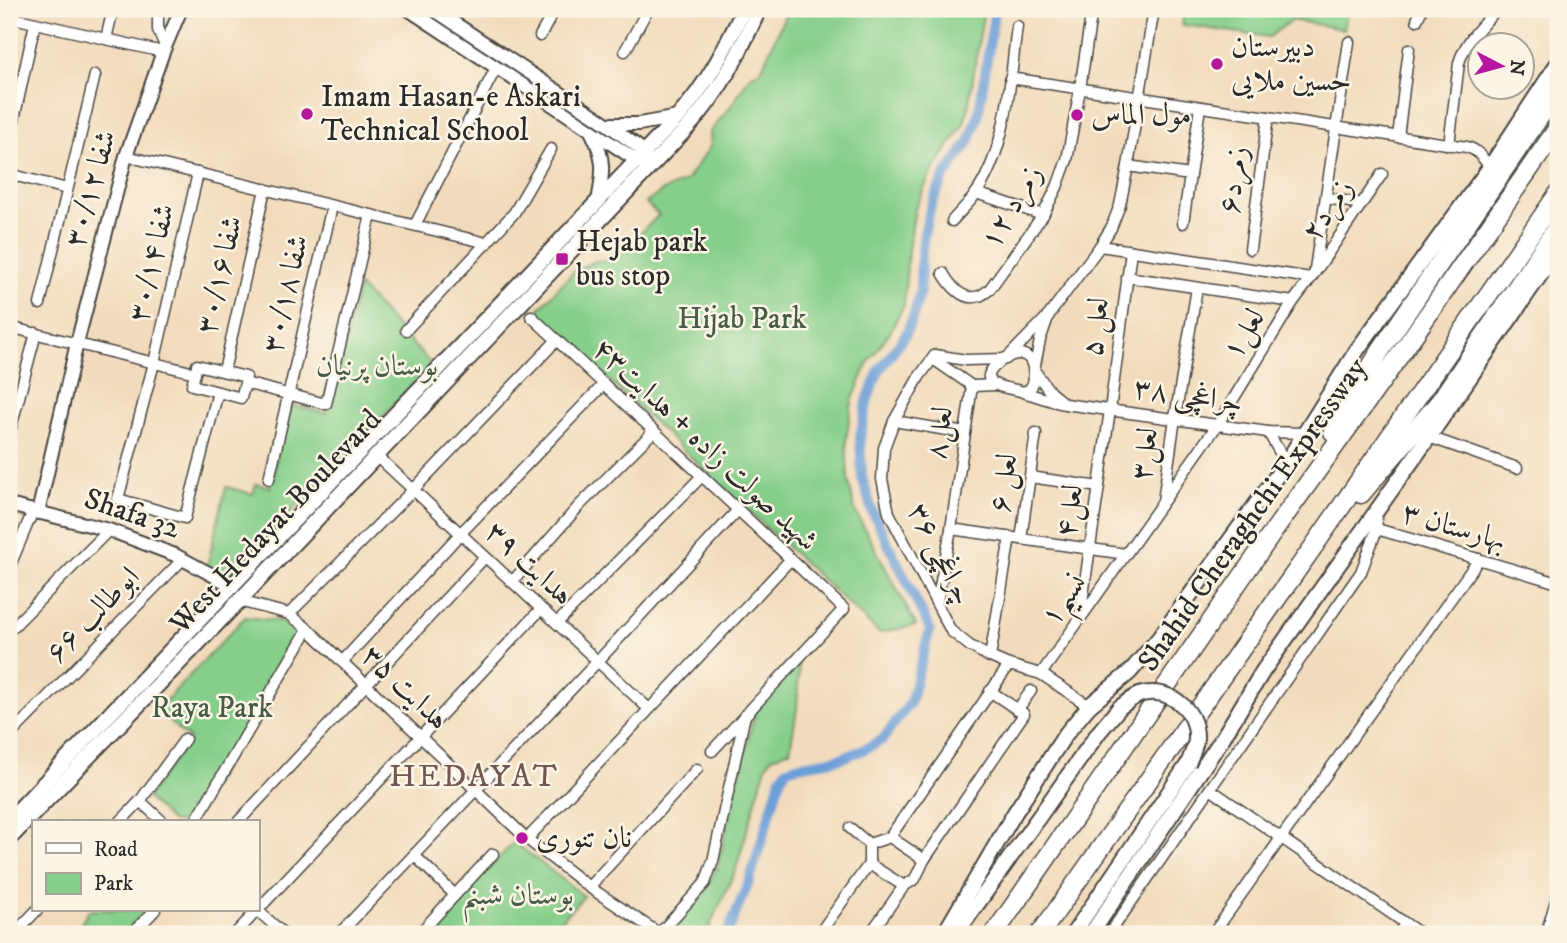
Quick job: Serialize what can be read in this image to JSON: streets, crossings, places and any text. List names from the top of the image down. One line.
{"streets":{"highway":["Shahid Cheraghchi Expressway"],"main road":["West Hedayat Boulevard"],"street":["زمرد۶","شفا ۳۰/۱۲","زمرد ۱۲","زمرد۲","شفا ۳۰/۱۴","شفا ۳۰/۱۶","شفا ۳۰/۱۸","لعل ۵","لعل۱","چراغچی ۳۸","لعل۸","شهید صولت زاده + هدایت۴۳","لعل۳","لعل ۶","لعل۴","Shafa 32","بهارستان ۳","چراغچی ۳۶","هدایت ۳۹","نسیم۱","ابوطالب ۶۶","هدایت ۳۵"]},"crossings":[["شفا ۳۰/۱۲","Shafa 32"],["زمرد۲","لعل۱"],["لعل ۵","چراغچی ۳۸"],["لعل ۵","لعل۴"],["لعل۱","چراغچی ۳۸"],["لعل۱","لعل۳"],["لعل۱","نسیم۱"],["چراغچی ۳۸","لعل۳"],["چراغچی ۳۸","لعل۴"],["لعل۸","چراغچی ۳۶"],["لعل۳","نسیم۱"],["لعل ۶","چراغچی ۳۶"],["لعل۴","نسیم۱"],["Shafa 32","West Hedayat Boulevard"],["Shafa 32","ابوطالب ۶۶"],["West Hedayat Boulevard","هدایت ۳۹"],["West Hedayat Boulevard","هدایت ۳۵"],["چراغچی ۳۶","نسیم۱"]],"districts":["HEDAYAT"],"parks":["Hijab Park","بوستان پرنیان","Raya Park","بوستان شبنم"],"places":{"other":["دبیرستان حسین ملایی","Imam Hasan-e Askari Technical School","مول الماس","نان تنوری"],"transit":["Hejab park bus stop"]},"legend":["Road","Park"],"north":"right"}
